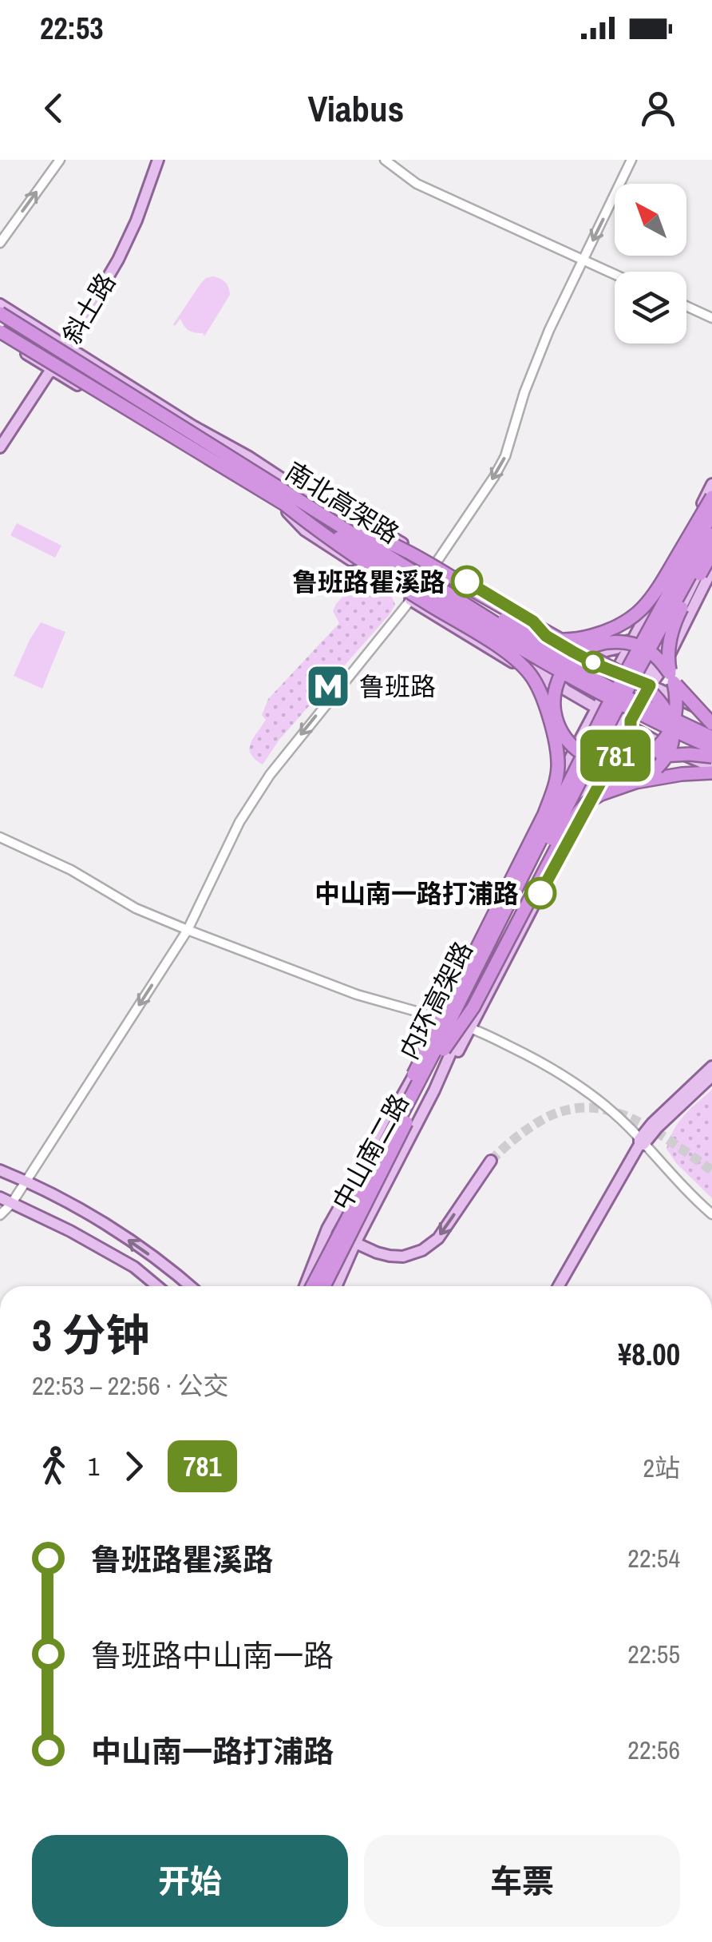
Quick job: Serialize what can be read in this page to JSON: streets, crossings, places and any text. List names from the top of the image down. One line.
{"streets":{"highway":["南北高架路","内环高架路"],"main road":["斜土路","中山南二路"]},"places":{"other":["鲁班路瞿溪路","中山南一路打浦路"],"metro station":["鲁班路"]},"lines":["bus line 781"],"north":"top left","page":{"status":"22:53","header":"Viabus","on_map":"781","heading":["3 分钟","22:53 – 22:56 · 公交","¥8.00"],"legs":["1","781","2站"],"list":[{"name":"鲁班路瞿溪路","value":"22:54"},{"name":"鲁班路中山南一路","value":"22:55"},{"name":"中山南一路打浦路","value":"22:56"}],"buttons":["开始","车票"]}}
